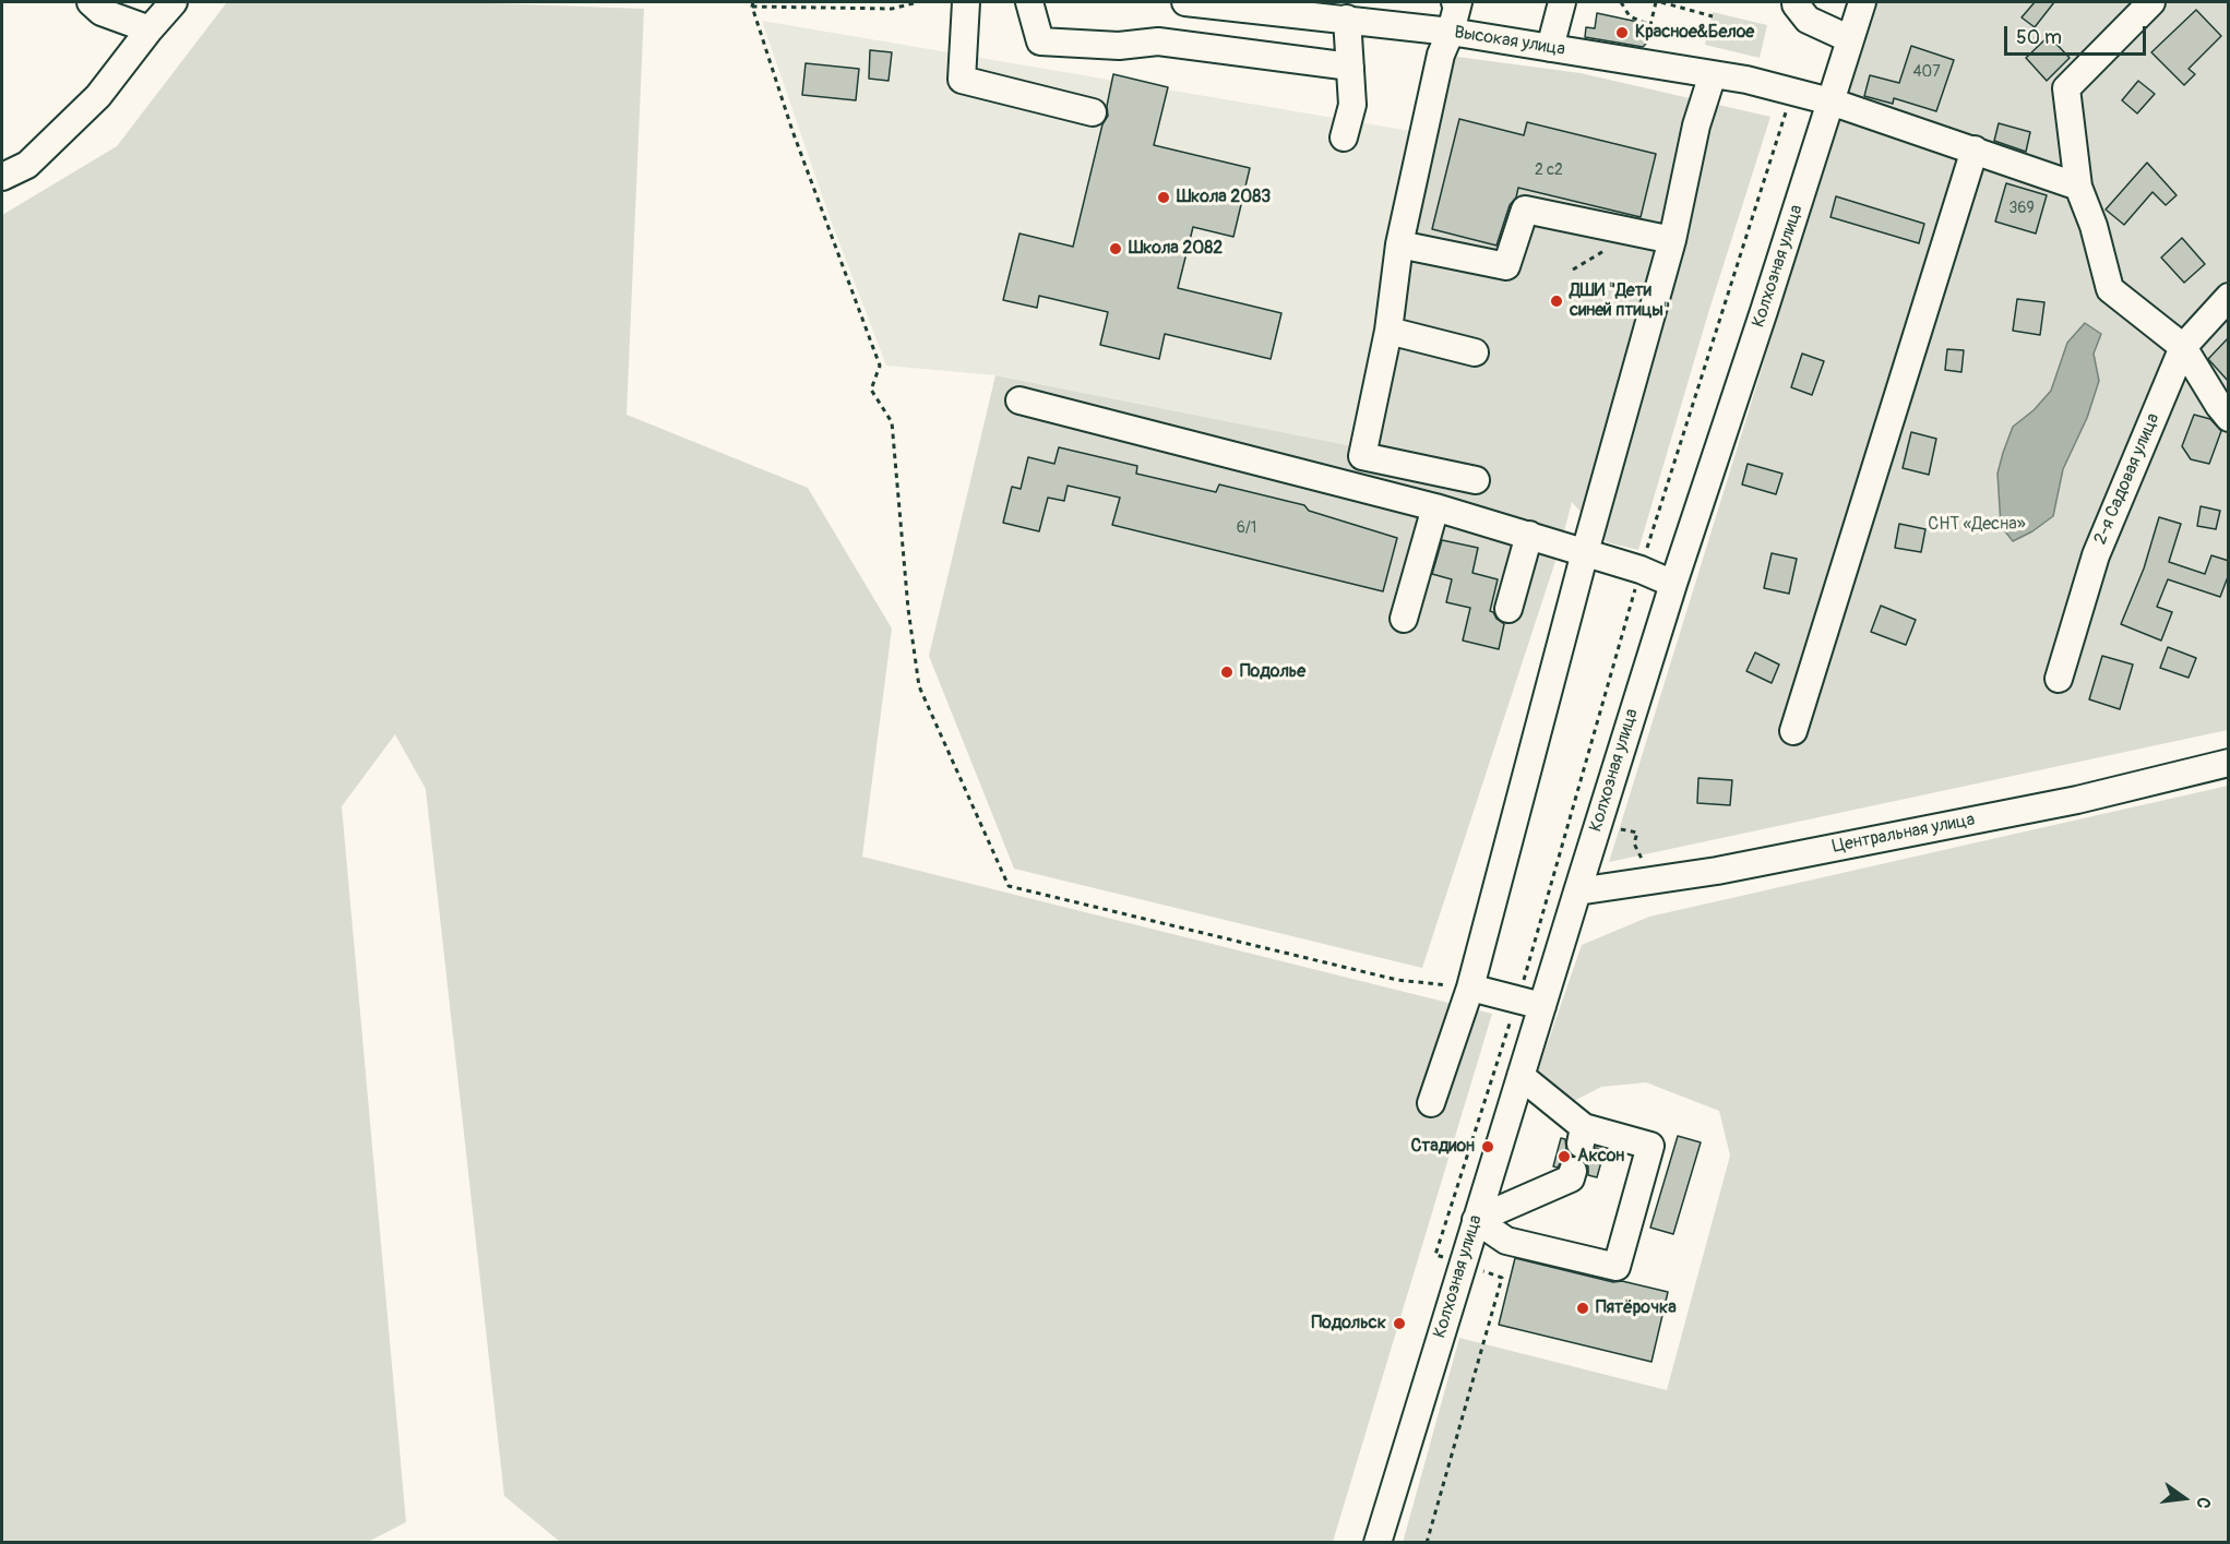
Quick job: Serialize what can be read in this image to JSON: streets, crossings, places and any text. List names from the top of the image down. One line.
{"streets":{"street":["Высокая улица","Колхозная улица","2-я Садовая улица","Центральная улица"]},"crossings":[["Высокая улица","Колхозная улица"],["Колхозная улица","Центральная улица"]],"parks":["СНТ «Десна»"],"places":["Красное&Белое","Школа 2083","Школа 2082","ДШИ \"Дети синей птицы\"","Подолье","Стадион","Аксон","Пятёрочка","Подольск"],"house_numbers":["407","2 с2","369","6/1"],"scale_bar":"50 m","north":"right"}
